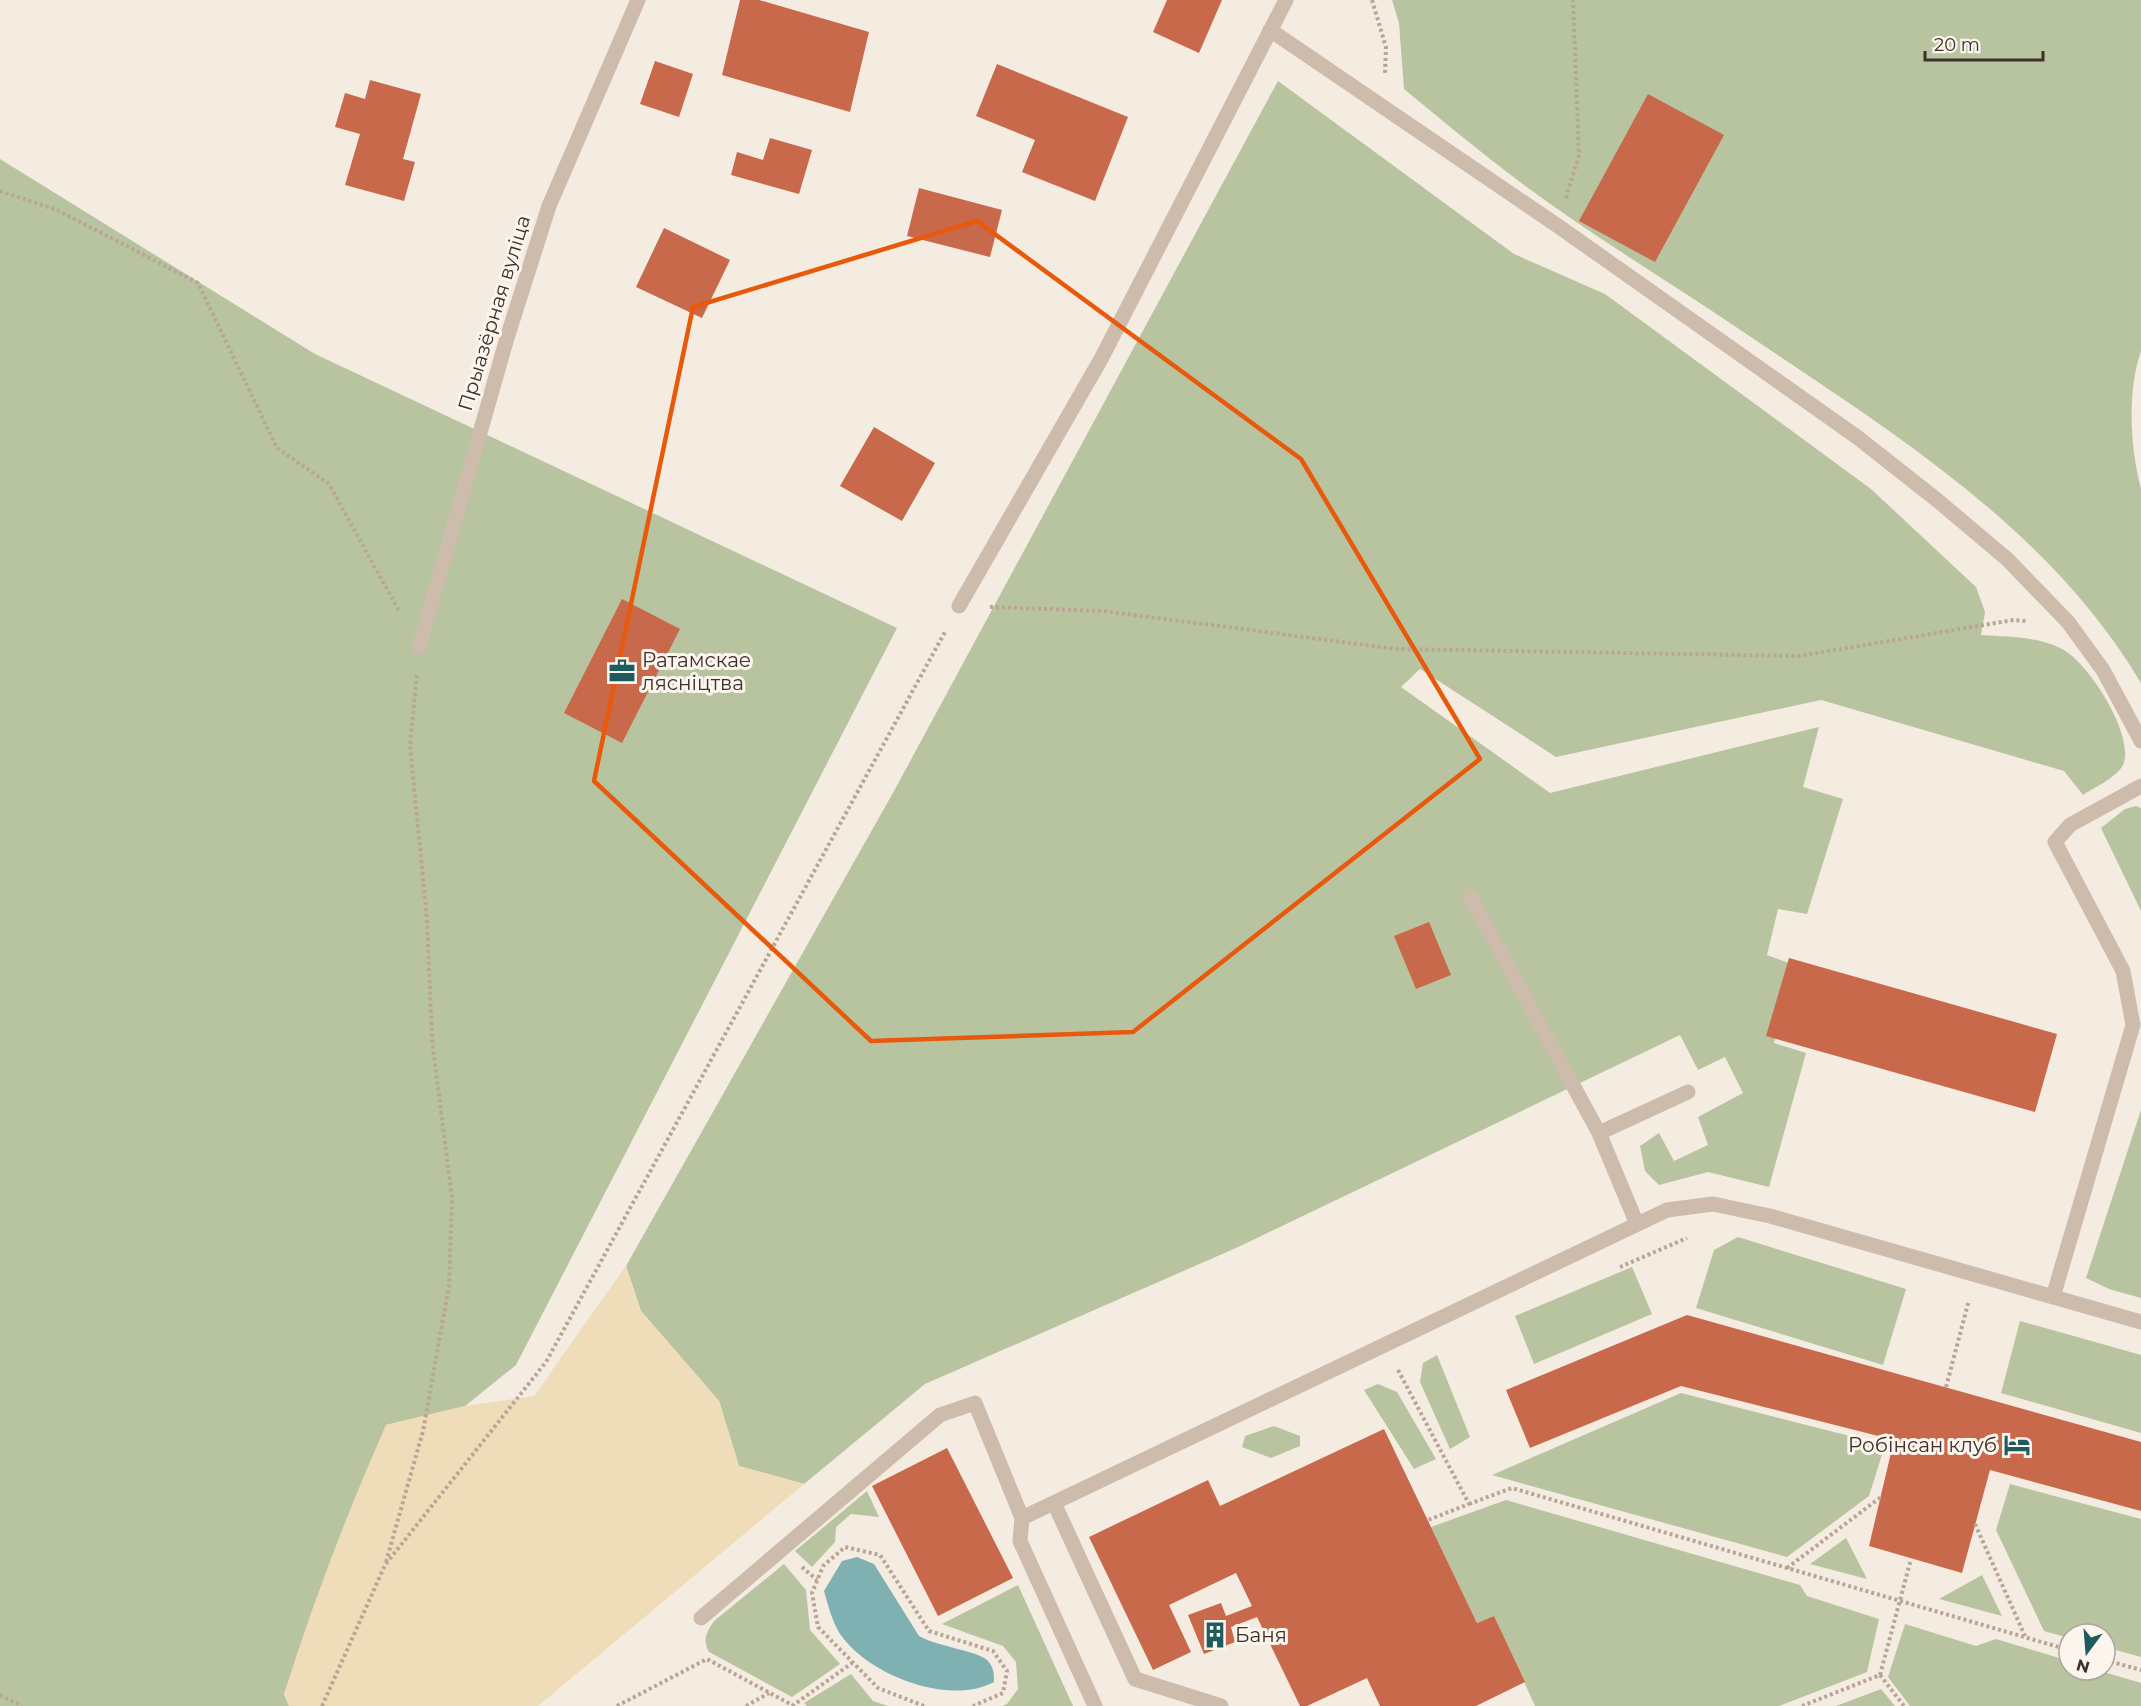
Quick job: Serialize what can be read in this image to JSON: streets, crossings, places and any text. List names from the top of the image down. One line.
{"streets":{"street":["Прыазёрная вуліца"]},"places":{"office":["Ратамскае лясніцтва"],"hotel":["Робінсан клуб"],"building":["Баня"]},"scale_bar":"20 m","north":"bottom"}
